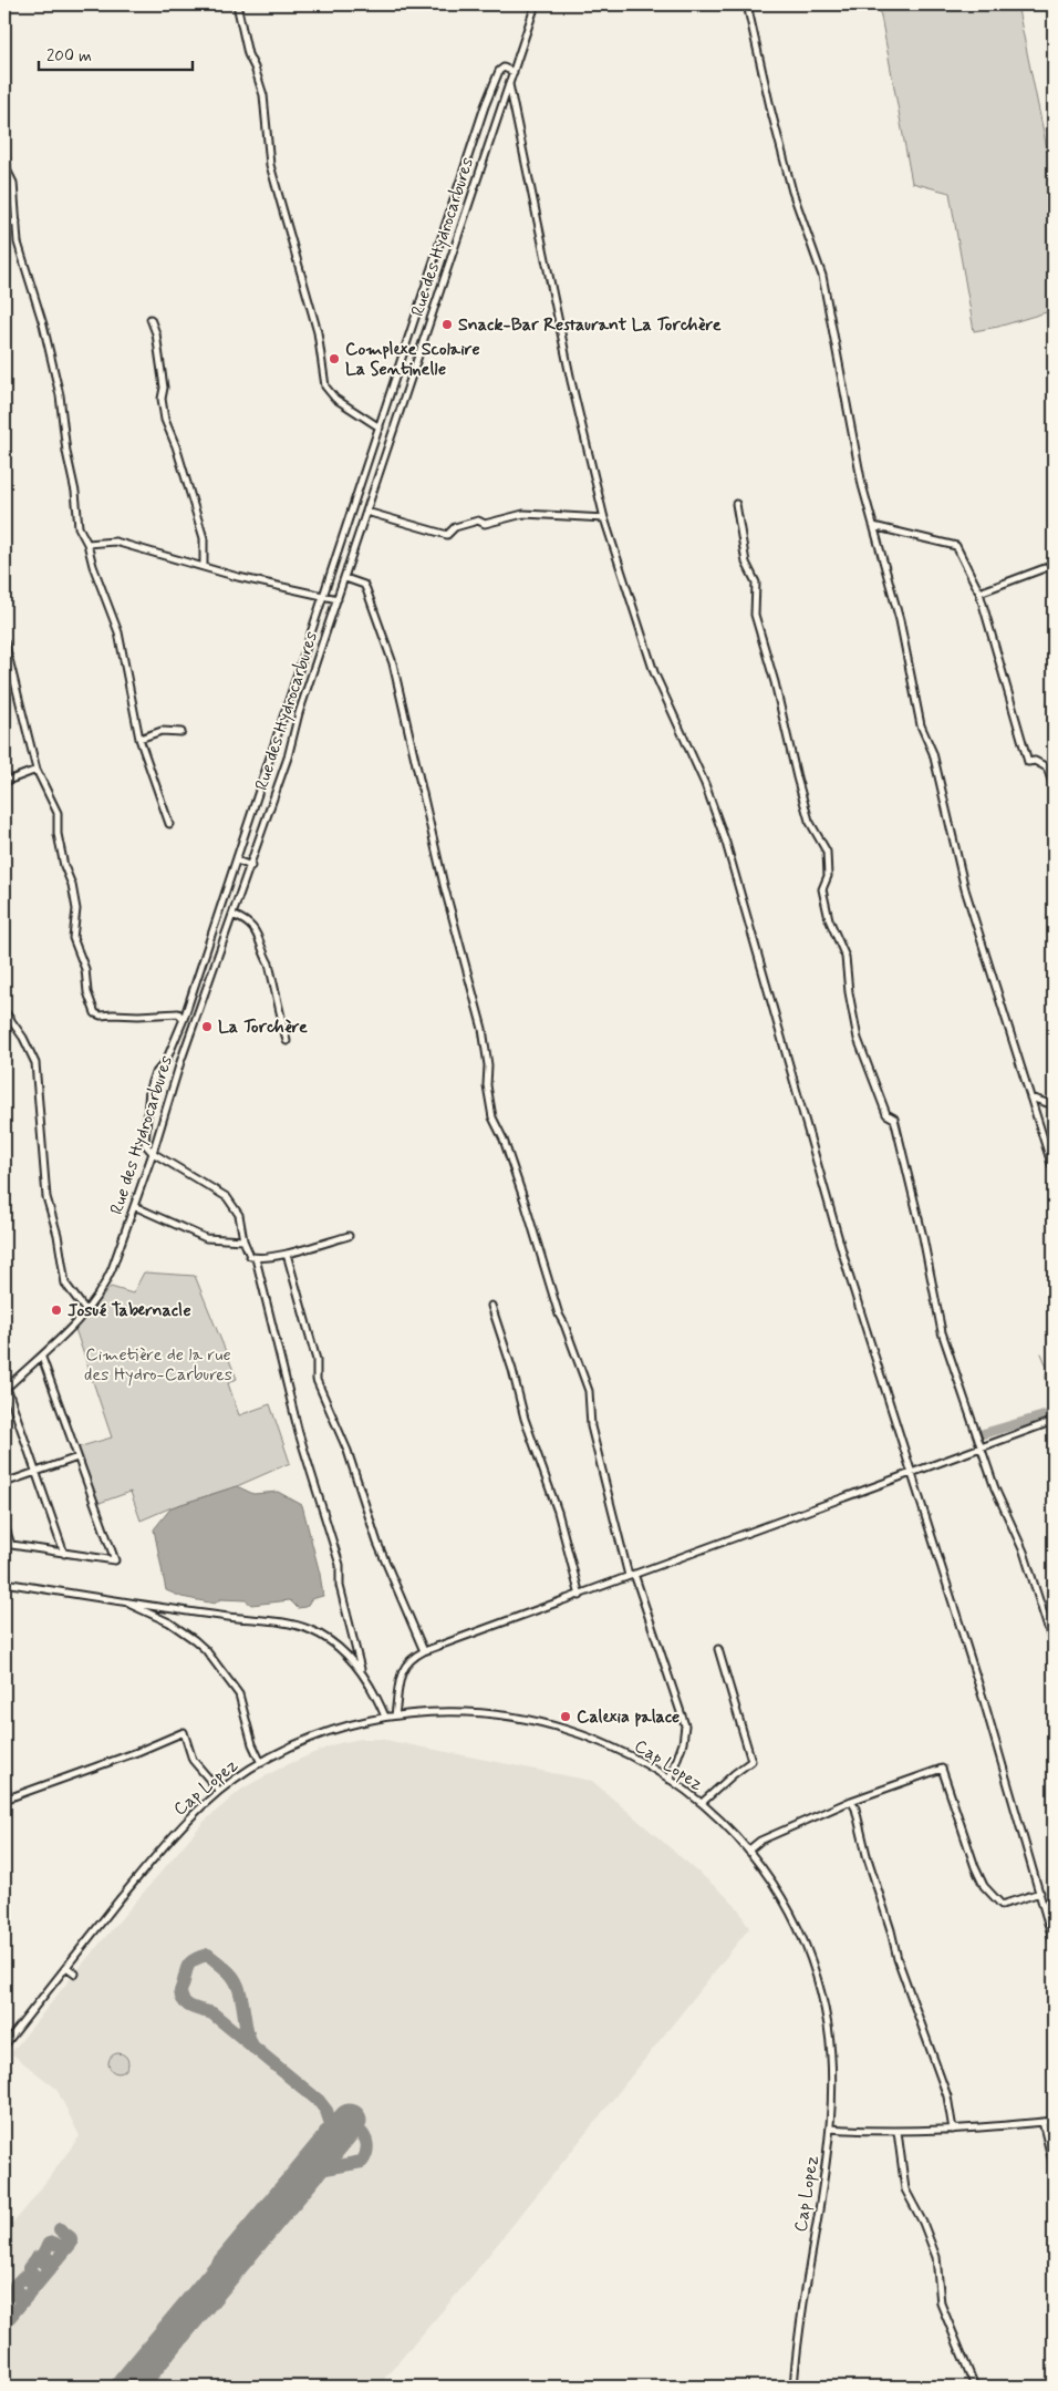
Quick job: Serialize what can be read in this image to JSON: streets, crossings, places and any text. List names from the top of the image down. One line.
{"streets":{"street":["Rue des Hydrocarbures","Cap Lopez"]},"parks":["Cimetière de la rue des Hydro-Carbures"],"places":["Snack-Bar Restaurant La Torchère","Complexe Scolaire La Sentinelle","La Torchère","Josué Tabernacle","Calexia palace"],"scale_bar":"200 m"}
